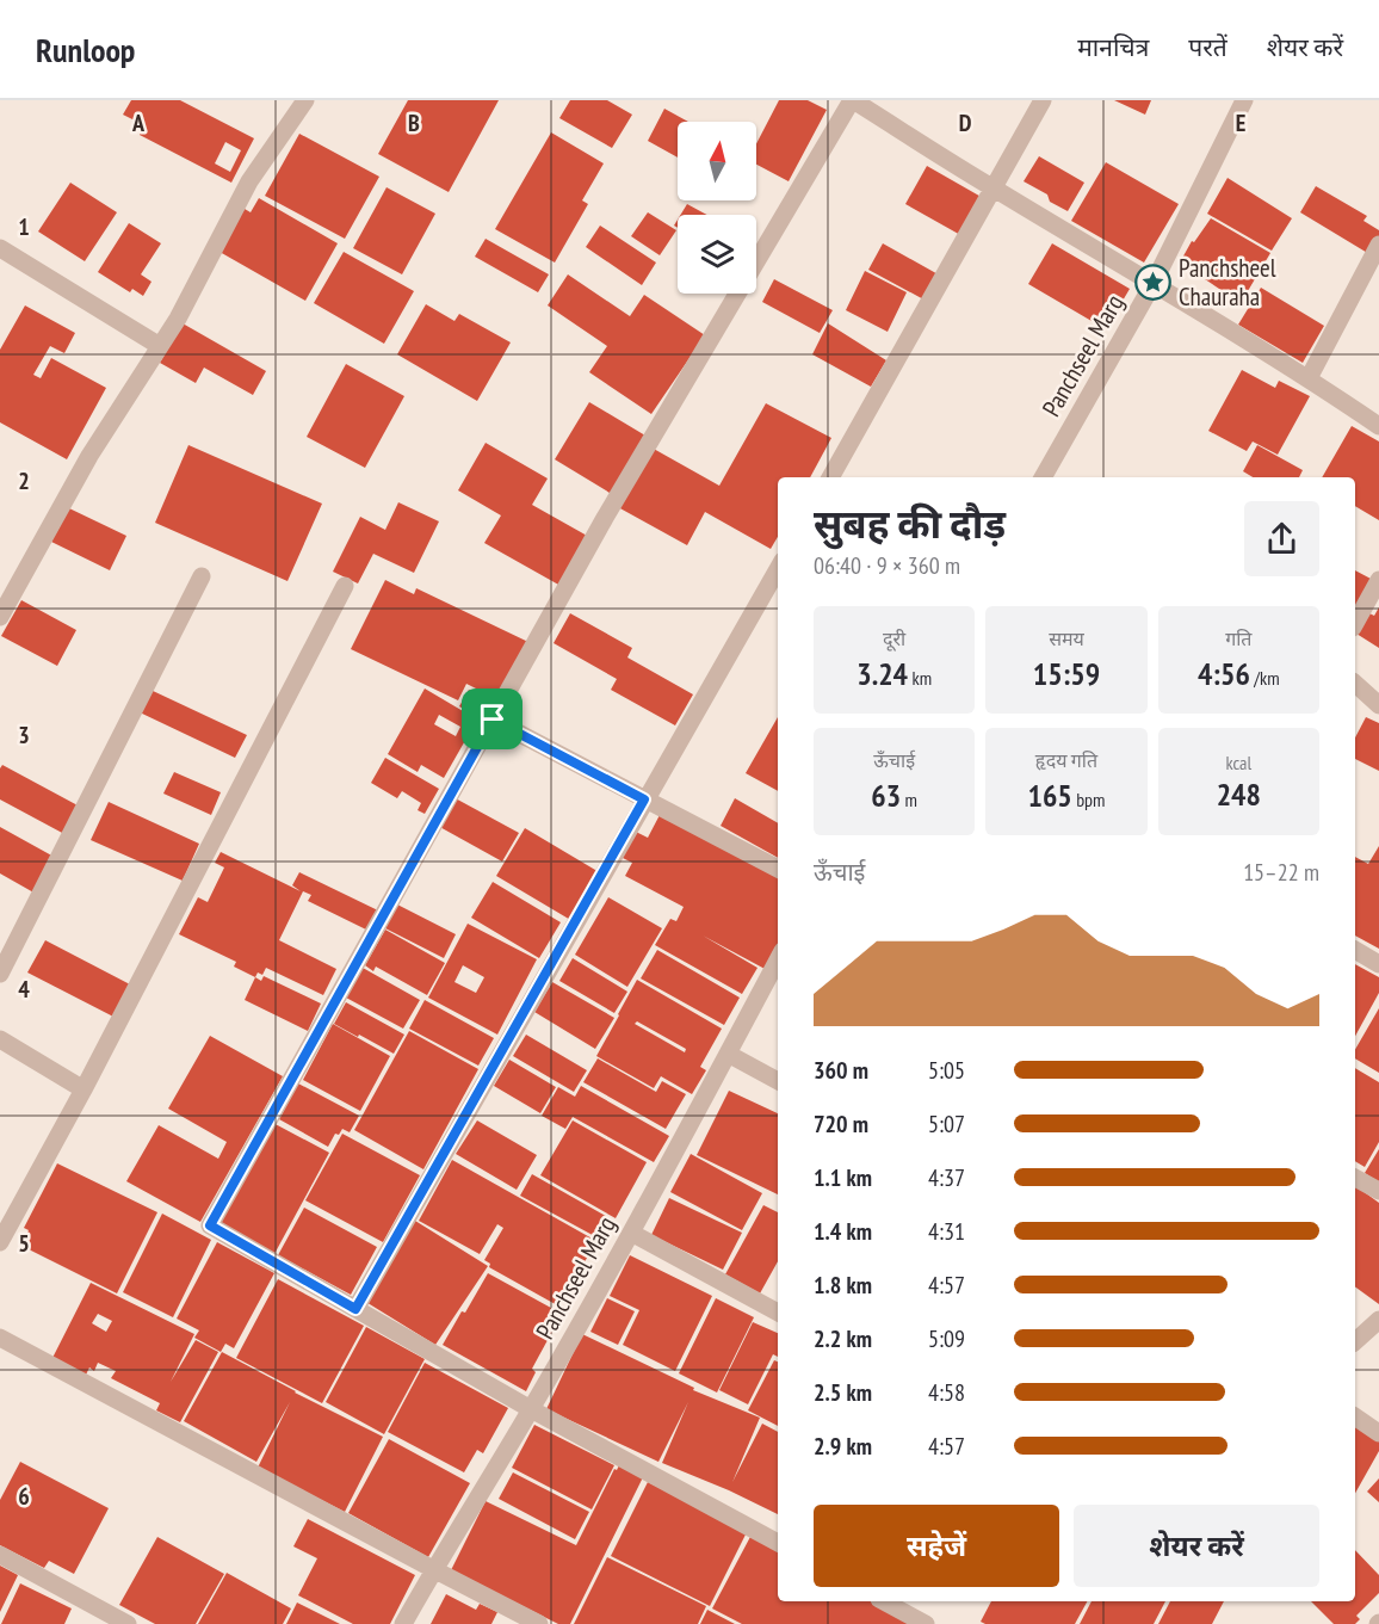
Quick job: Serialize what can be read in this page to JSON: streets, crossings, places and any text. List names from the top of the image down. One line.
{"streets":{"street":["Panchseel Marg"]},"places":{"place":["Panchsheel Chauraha"]},"north":"top","page":{"header":"Runloop","nav":["मानचित्र","परतें","शेयर करें"],"heading":["सुबह की दौड़","06:40 · 9 × 360 m"],"stats":[["दूरी","3.24 km"],["समय","15:59"],["गति","4:56 /km"],["ऊँचाई","63 m"],["हृदय गति","165 bpm"],["kcal","248"]],"chart":["ऊँचाई","15–22 m"],"list":[{"name":"360 m","note":"5:05"},{"name":"720 m","note":"5:07"},{"name":"1.1 km","note":"4:37"},{"name":"1.4 km","note":"4:31"},{"name":"1.8 km","note":"4:57"},{"name":"2.2 km","note":"5:09"},{"name":"2.5 km","note":"4:58"},{"name":"2.9 km","note":"4:57"}],"buttons":["सहेजें","शेयर करें"]},"grid":{"columns":["A","B","D","E"],"rows":["1","2","3","4","5","6"]}}
